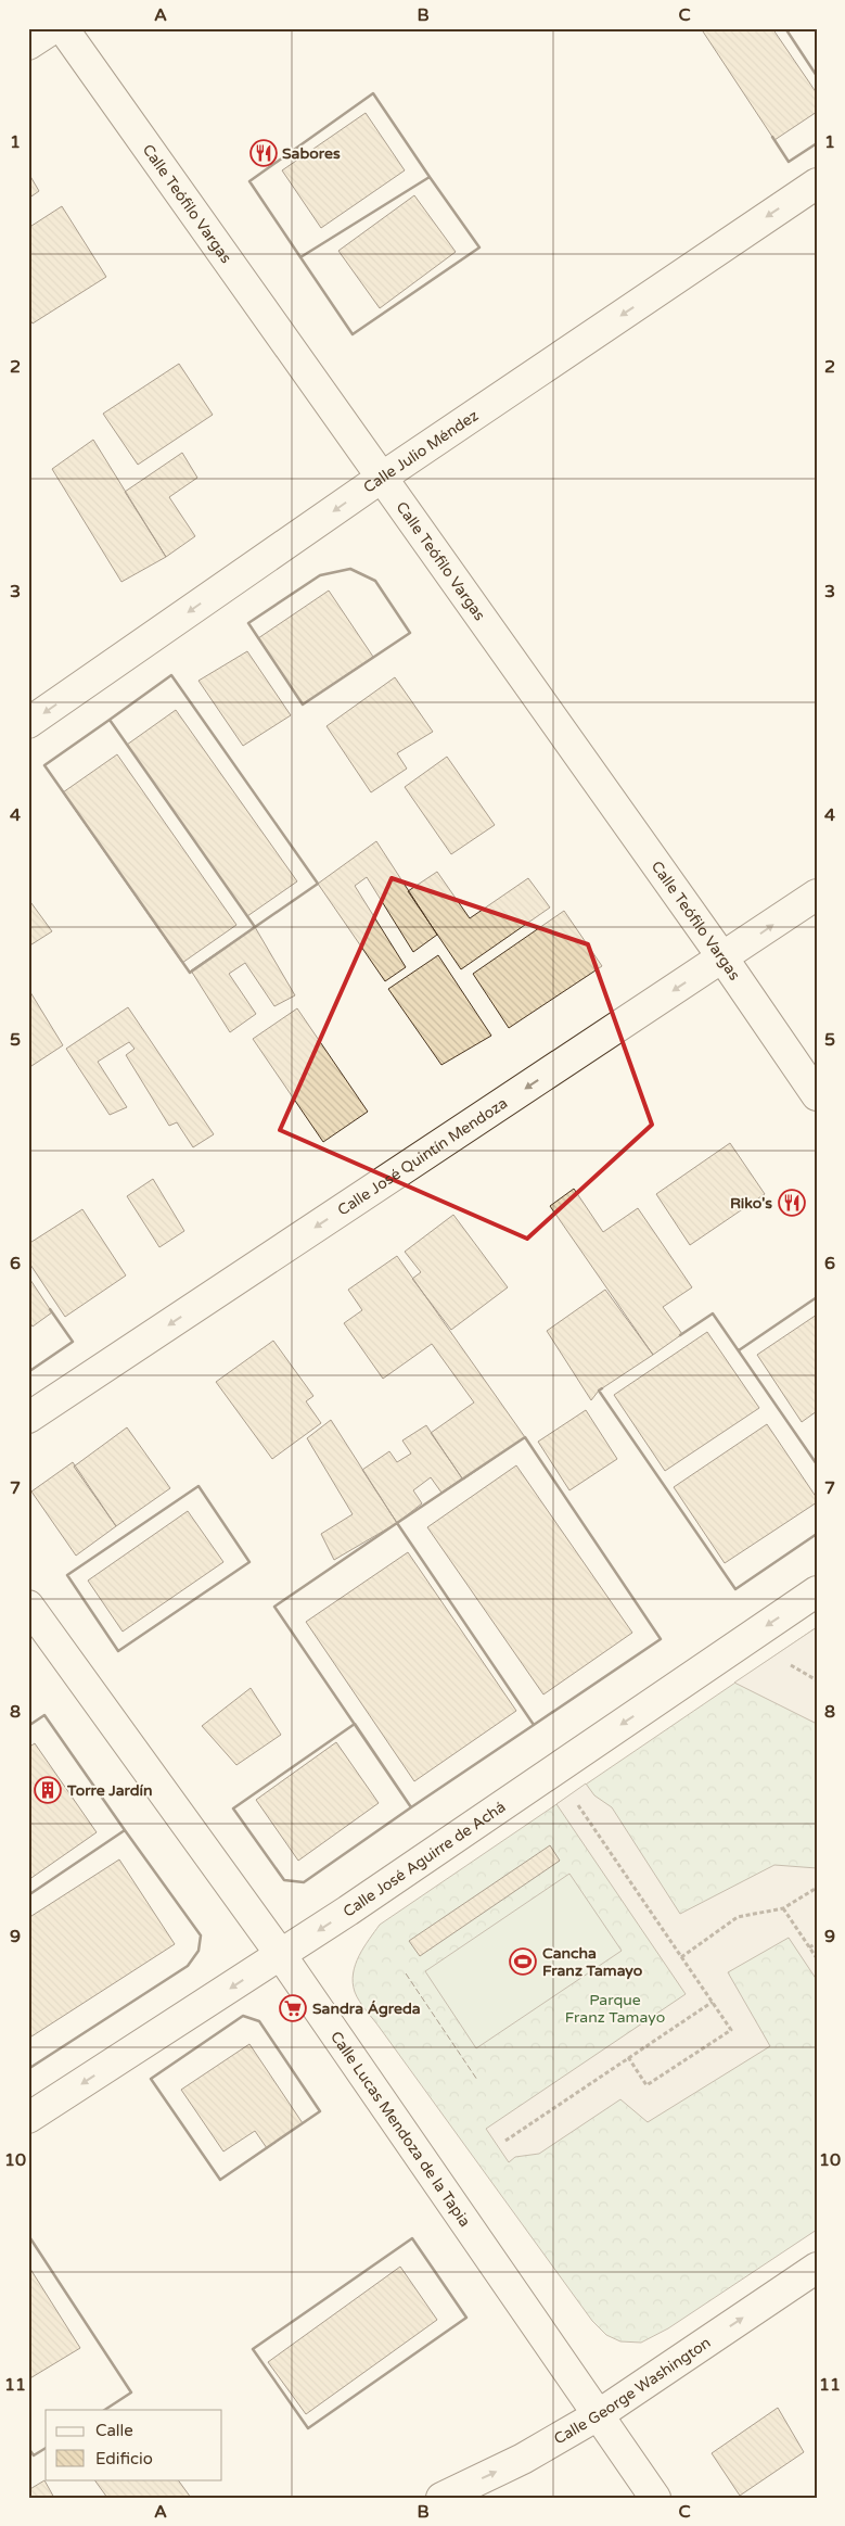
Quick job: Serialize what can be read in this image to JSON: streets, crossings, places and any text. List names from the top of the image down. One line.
{"streets":{"street":["Calle Teófilo Vargas","Calle Julio Méndez","Calle José Quintín Mendoza","Calle José Aguirre de Achá","Calle Lucas Mendoza de la Tapia","Calle George Washington"]},"crossings":[["Calle Teófilo Vargas","Calle Julio Méndez"],["Calle Teófilo Vargas","Calle José Quintín Mendoza"],["Calle José Aguirre de Achá","Calle Lucas Mendoza de la Tapia"],["Calle Lucas Mendoza de la Tapia","Calle George Washington"]],"one_way":["Calle Julio Méndez","Calle José Aguirre de Achá","Calle George Washington"],"parks":["Parque Franz Tamayo"],"places":{"restaurant":["Sabores","Riko's"],"building":["Torre Jardín"],"sports":["Cancha Franz Tamayo"],"supermarket":["Sandra Ágreda"]},"legend":["Calle","Edificio"],"grid":{"columns":["A","B","C"],"rows":["1","2","3","4","5","6","7","8","9","10","11"]}}
